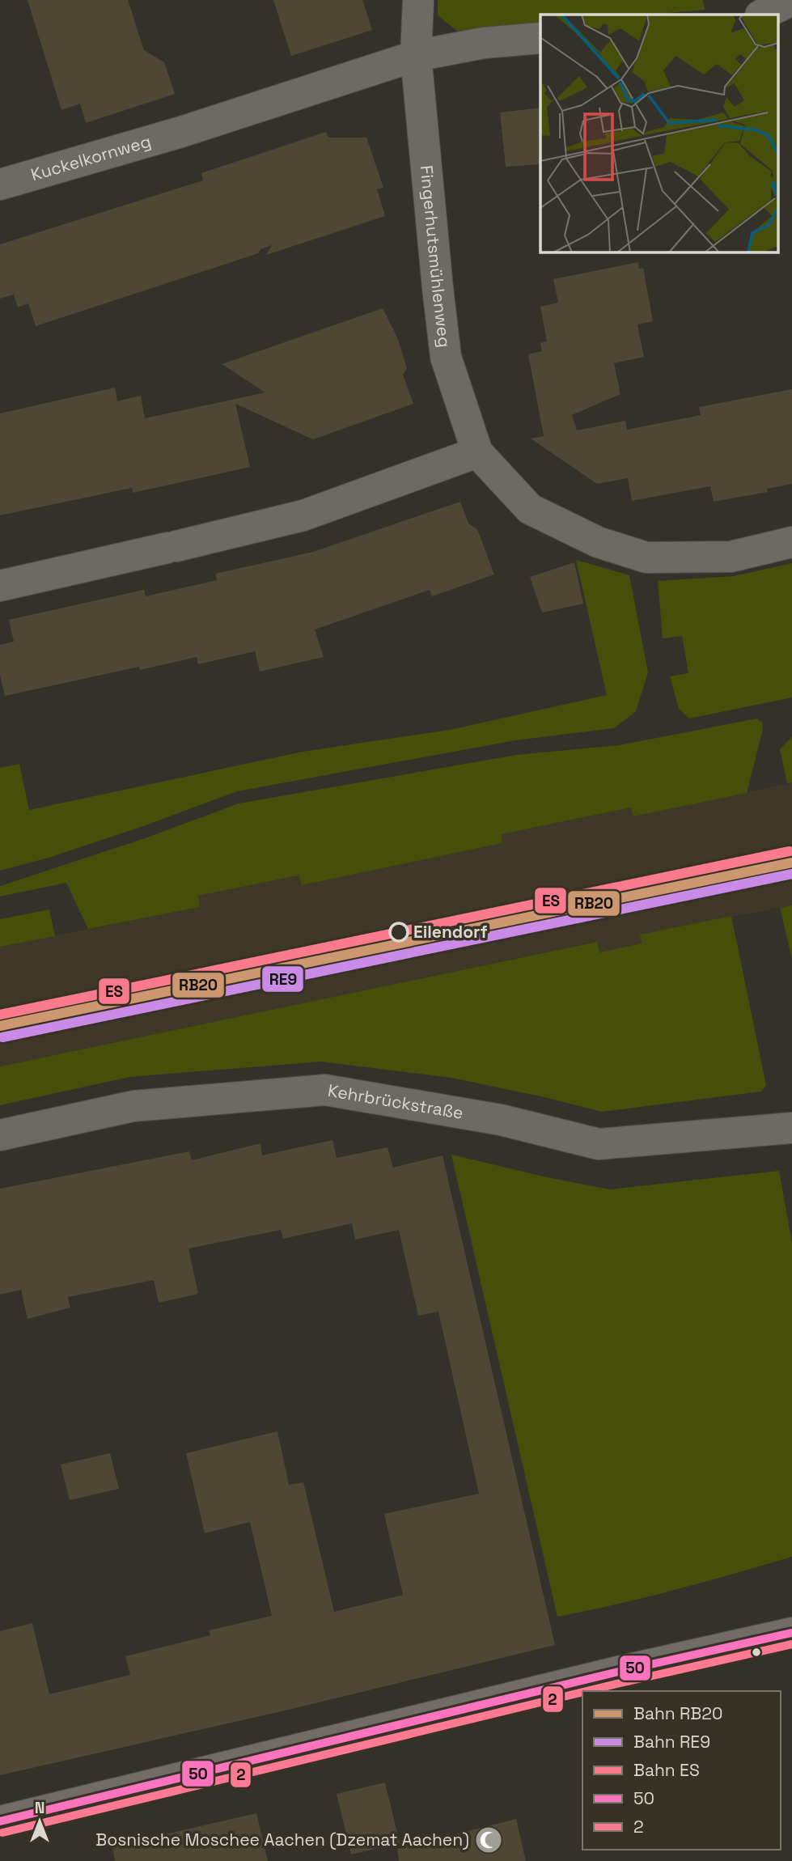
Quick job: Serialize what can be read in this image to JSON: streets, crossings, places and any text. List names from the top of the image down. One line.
{"streets":{"street":["Kuckelkornweg","Fingerhutsmühlenweg","Kehrbrückstraße"]},"crossings":[["Kuckelkornweg","Fingerhutsmühlenweg"]],"places":{"other":["Eilendorf"],"mosque":["Bosnische Moschee Aachen (Dzemat Aachen)"]},"lines":["rail line ES","rail line RB20","rail line RE9","transit line 50","transit line 2"],"legend":["Bahn RB20","Bahn RE9","Bahn ES","50","2"],"north":"top"}
